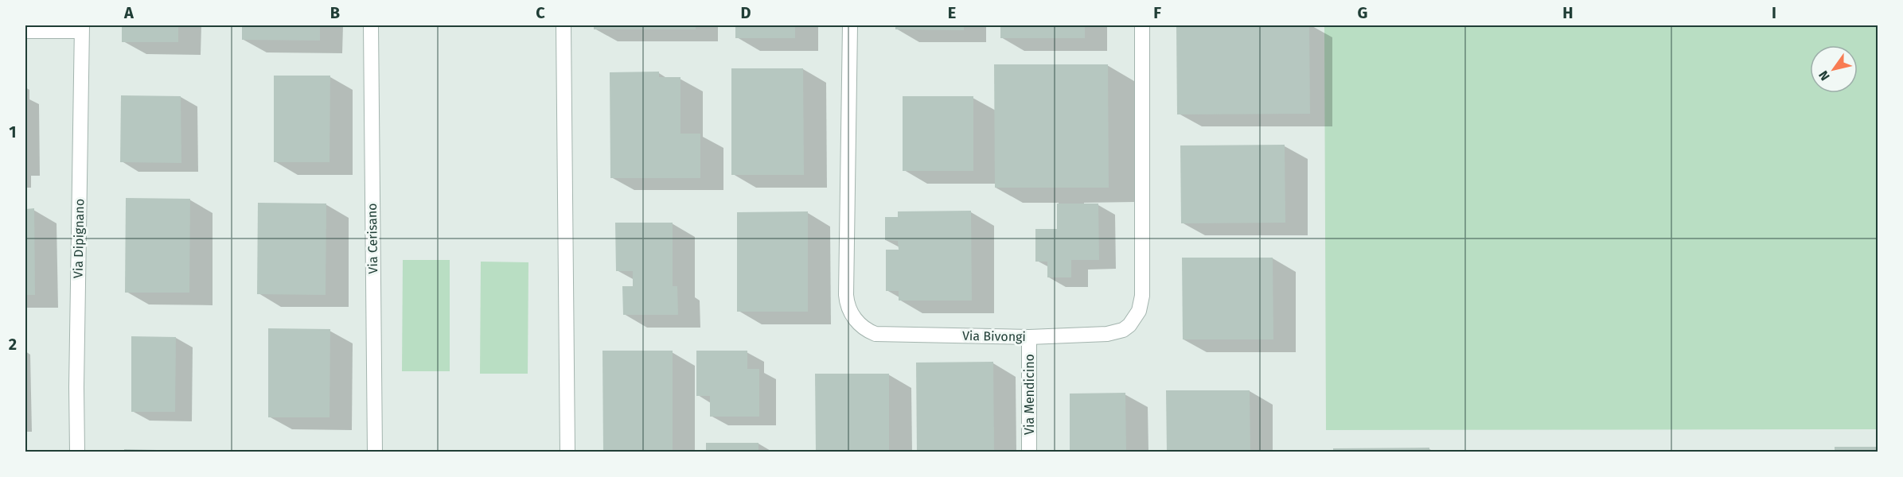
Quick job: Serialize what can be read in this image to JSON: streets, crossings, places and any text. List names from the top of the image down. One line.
{"streets":{"street":["Via Dipignano","Via Cerisano","Via Bivongi","Via Mendicino"]},"crossings":[["Via Bivongi","Via Mendicino"]],"north":"bottom left","grid":{"columns":["A","B","C","D","E","F","G","H","I"],"rows":["1","2"]}}
